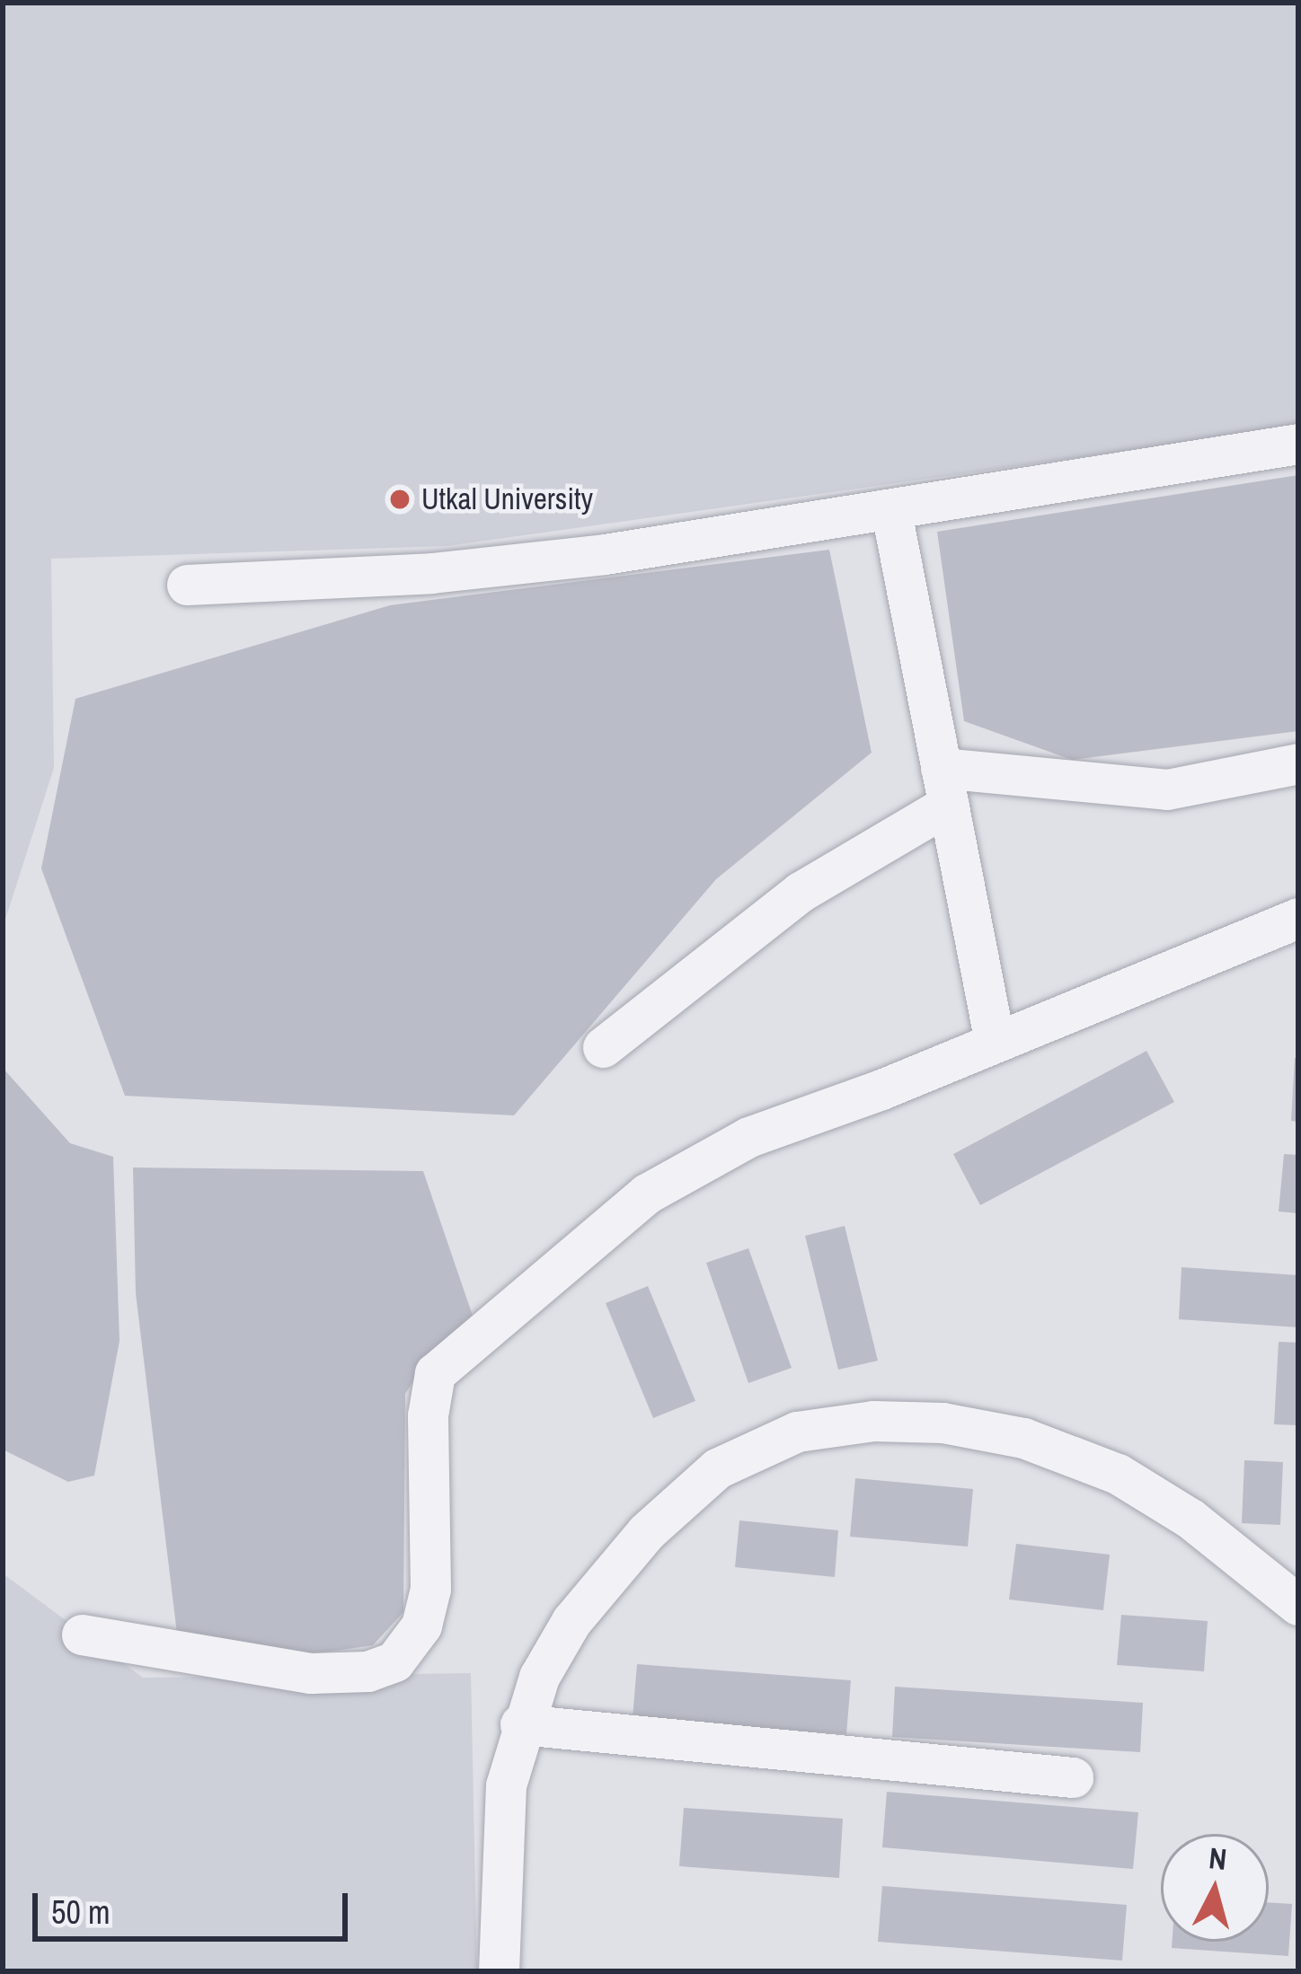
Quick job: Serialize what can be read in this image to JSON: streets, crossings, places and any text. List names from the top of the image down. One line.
{"places":["Utkal University"],"scale_bar":"50 m","north":"top"}
